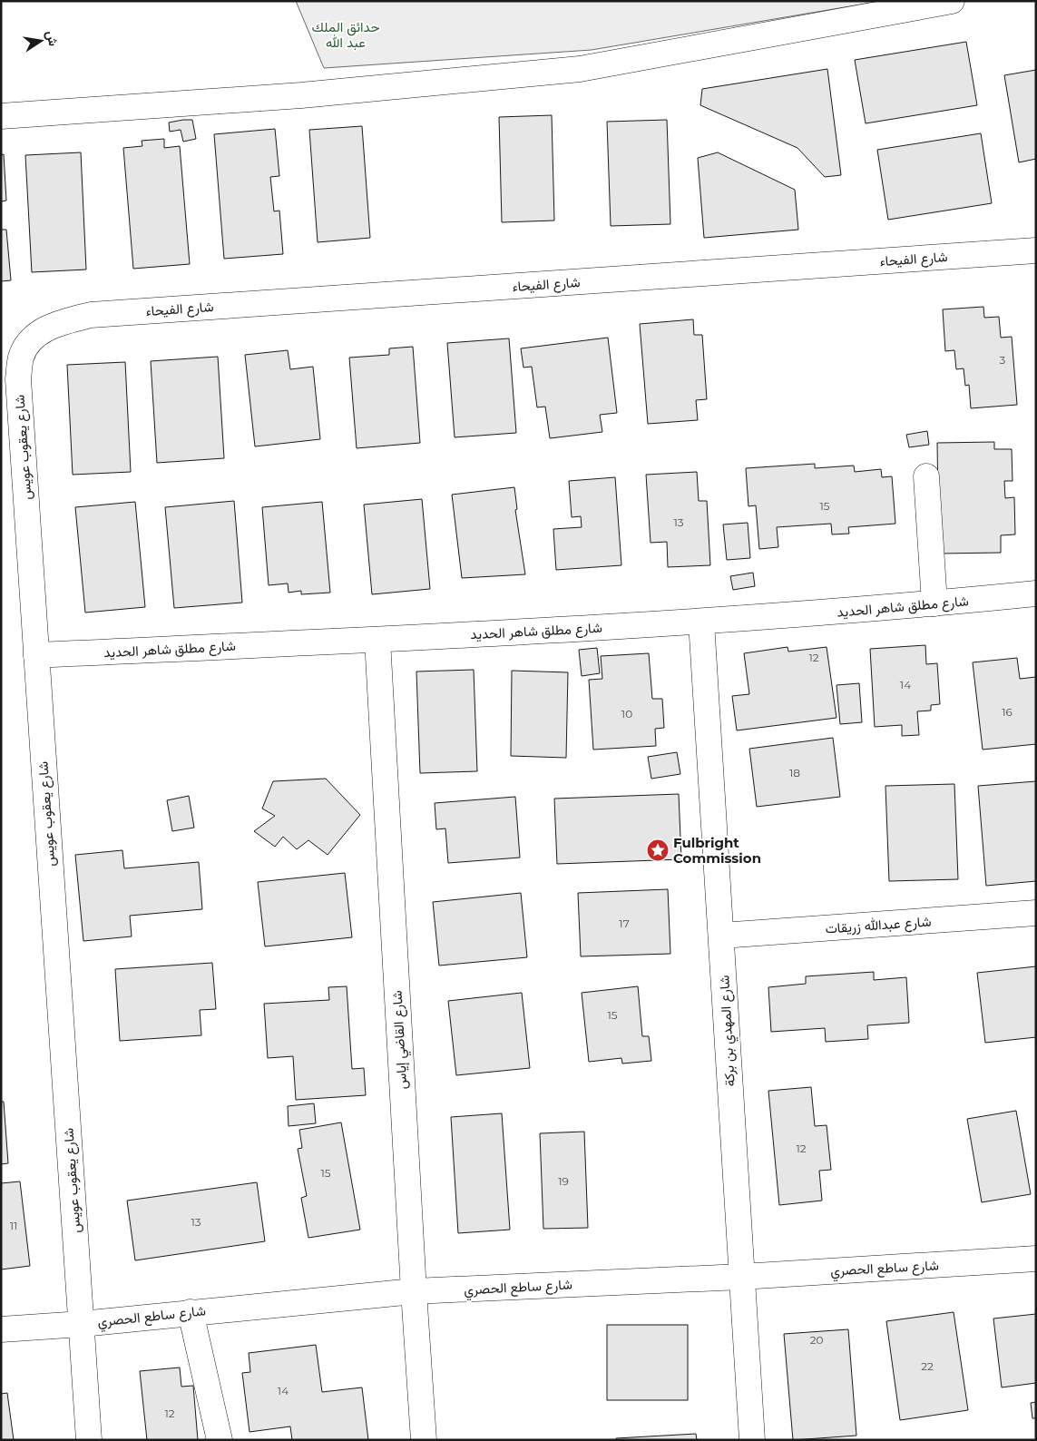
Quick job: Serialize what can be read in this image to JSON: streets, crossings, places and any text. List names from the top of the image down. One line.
{"streets":{"street":["شارع الفيحاء","شارع يعقوب عويس","شارع مطلق شاهر الحديد","شارع عبدالله زريقات","شارع المهدي بن بركة","شارع القاضي إياس","شارع ساطع الحصري"]},"crossings":[["شارع الفيحاء","شارع يعقوب عويس"],["شارع يعقوب عويس","شارع مطلق شاهر الحديد"],["شارع يعقوب عويس","شارع ساطع الحصري"],["شارع مطلق شاهر الحديد","شارع المهدي بن بركة"],["شارع مطلق شاهر الحديد","شارع القاضي إياس"],["شارع عبدالله زريقات","شارع المهدي بن بركة"],["شارع المهدي بن بركة","شارع ساطع الحصري"],["شارع القاضي إياس","شارع ساطع الحصري"]],"parks":["حدائق الملك عبد الله"],"places":{"place":["Fulbright Commission"]},"house_numbers":["3","15","13","12","14","16","10","18","17","15","12","15","19","13","11","20","22","14","12"],"north":"right"}
